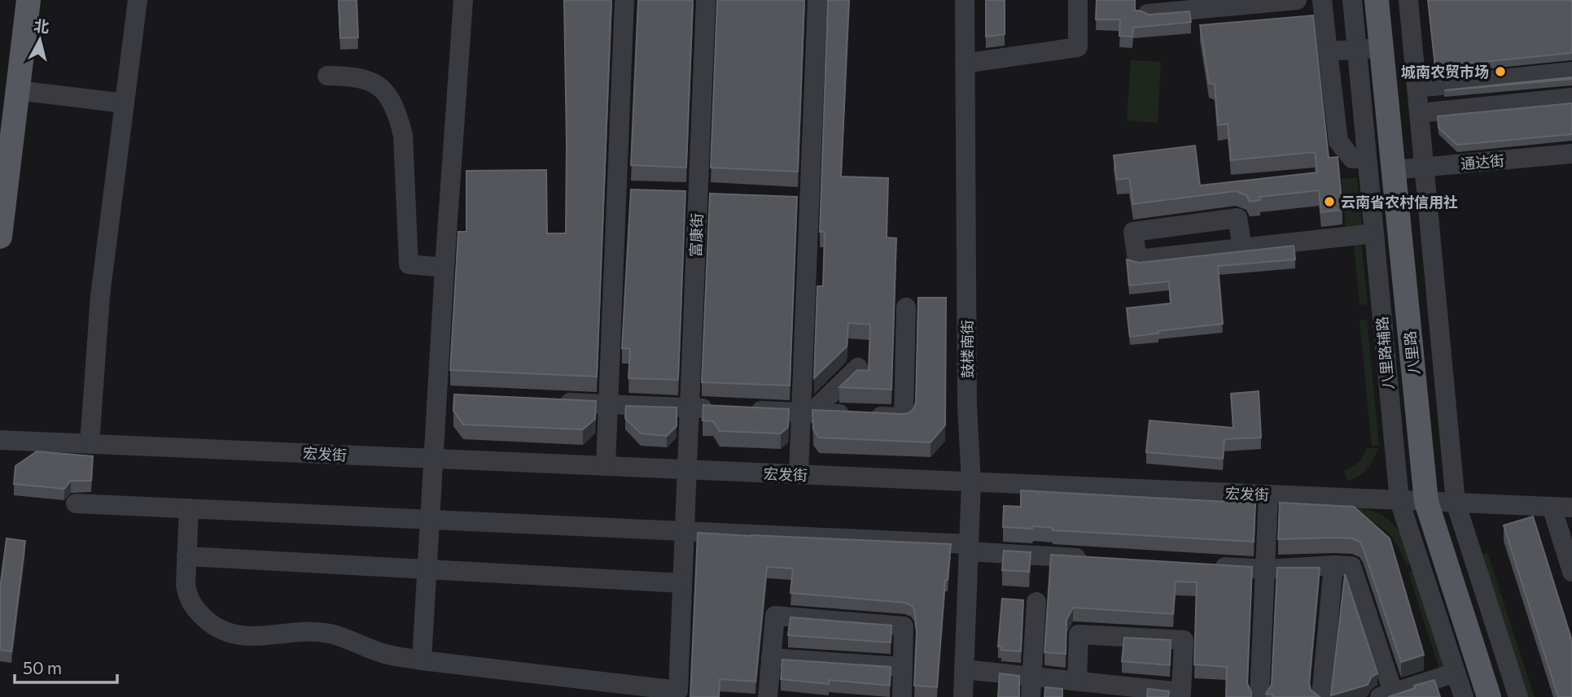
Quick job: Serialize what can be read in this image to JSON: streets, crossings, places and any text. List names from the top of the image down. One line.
{"streets":{"main road":["八里路"],"street":["通达街","富康街","鼓楼南街","八里路辅路","宏发街"]},"crossings":[["通达街","八里路"],["富康街","宏发街"],["鼓楼南街","宏发街"],["八里路辅路","宏发街"],["八里路","宏发街"]],"places":["城南农贸市场","云南省农村信用社"],"scale_bar":"50 m","north":"top"}
